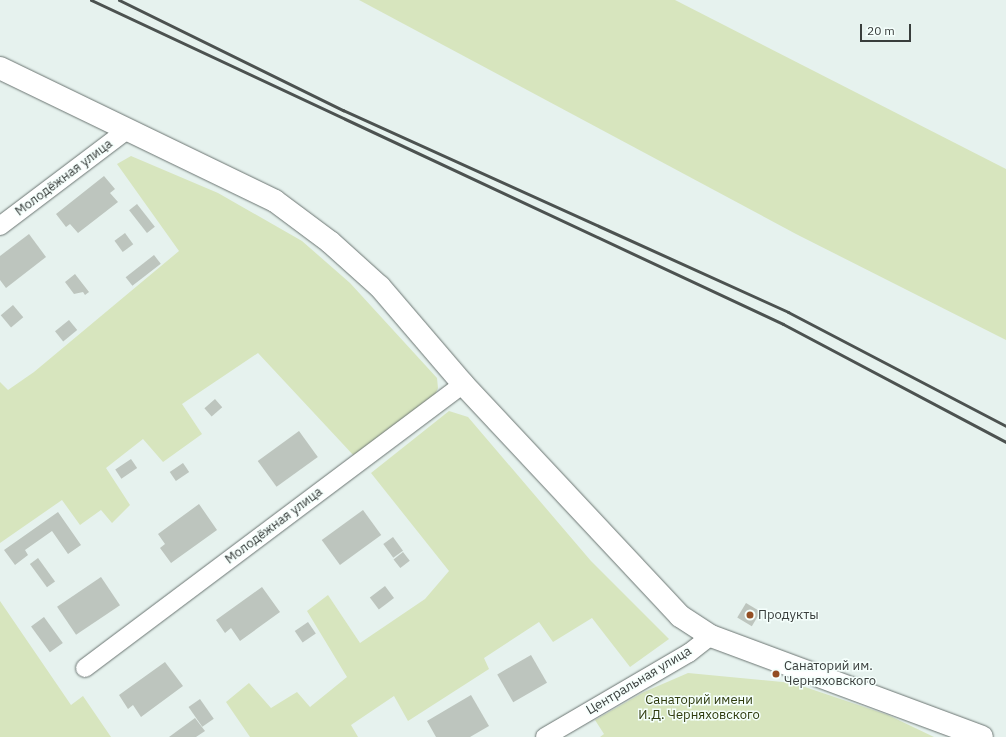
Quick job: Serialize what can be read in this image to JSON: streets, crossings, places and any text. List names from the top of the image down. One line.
{"streets":{"street":["Молодёжная улица","Центральная улица"]},"parks":["Санаторий имени И.Д. Черняховского"],"places":["Продукты","Санаторий им. Черняховского"],"scale_bar":"20 m"}
